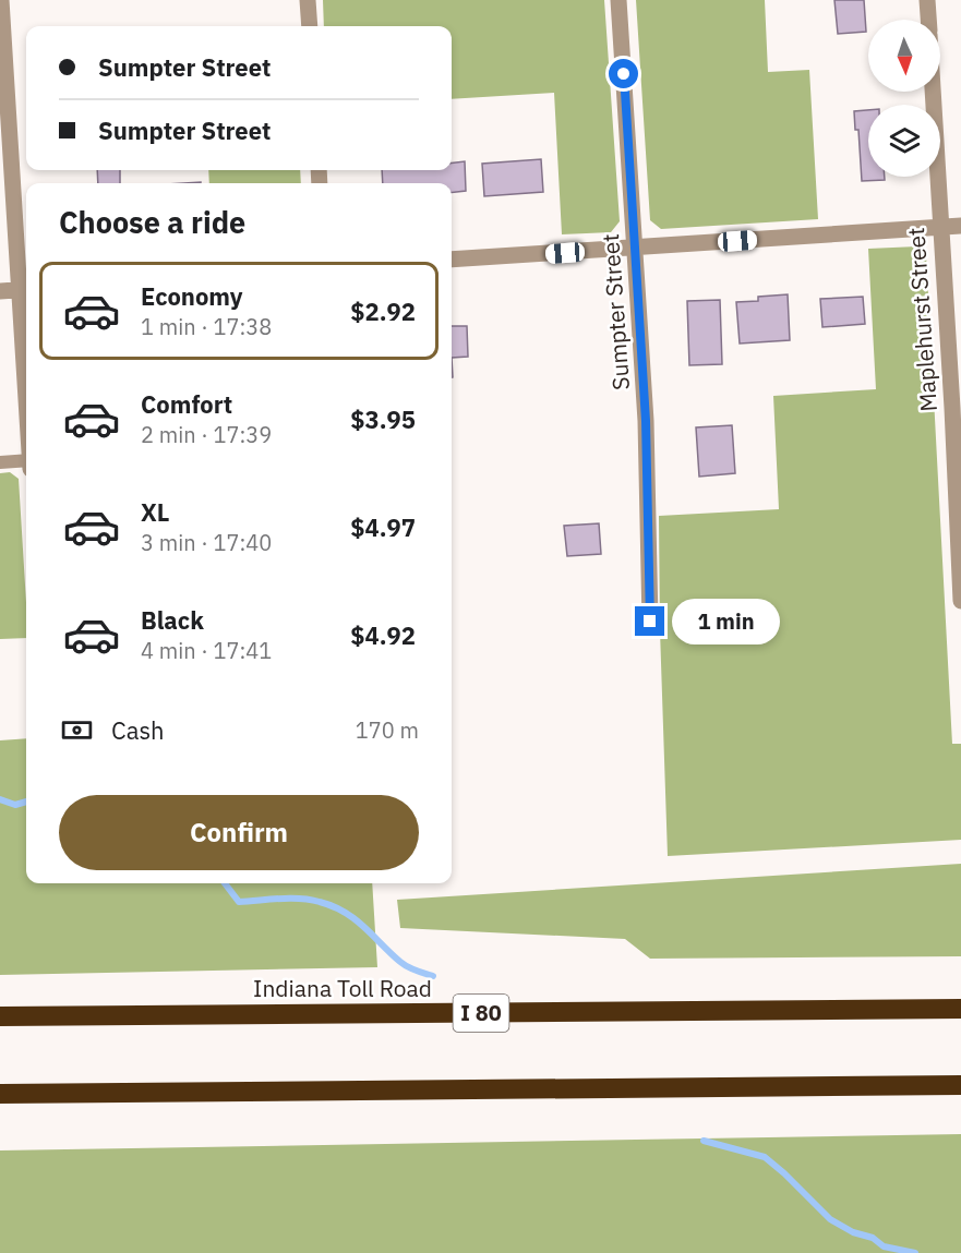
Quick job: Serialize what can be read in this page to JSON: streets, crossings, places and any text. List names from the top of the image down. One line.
{"streets":{"highway":["Indiana Toll Road","I 80"],"street":["Sumpter Street","Maplehurst Street"]},"north":"bottom","page":{"banner":["Sumpter Street","Sumpter Street"],"heading":"Choose a ride","list":[{"name":"Economy","note":"1 min · 17:38","value":"$2.92"},{"name":"Comfort","note":"2 min · 17:39","value":"$3.95"},{"name":"XL","note":"3 min · 17:40","value":"$4.97"},{"name":"Black","note":"4 min · 17:41","value":"$4.92"}],"bubble":"1 min","pay":["Cash","170 m"],"buttons":"Confirm"}}
